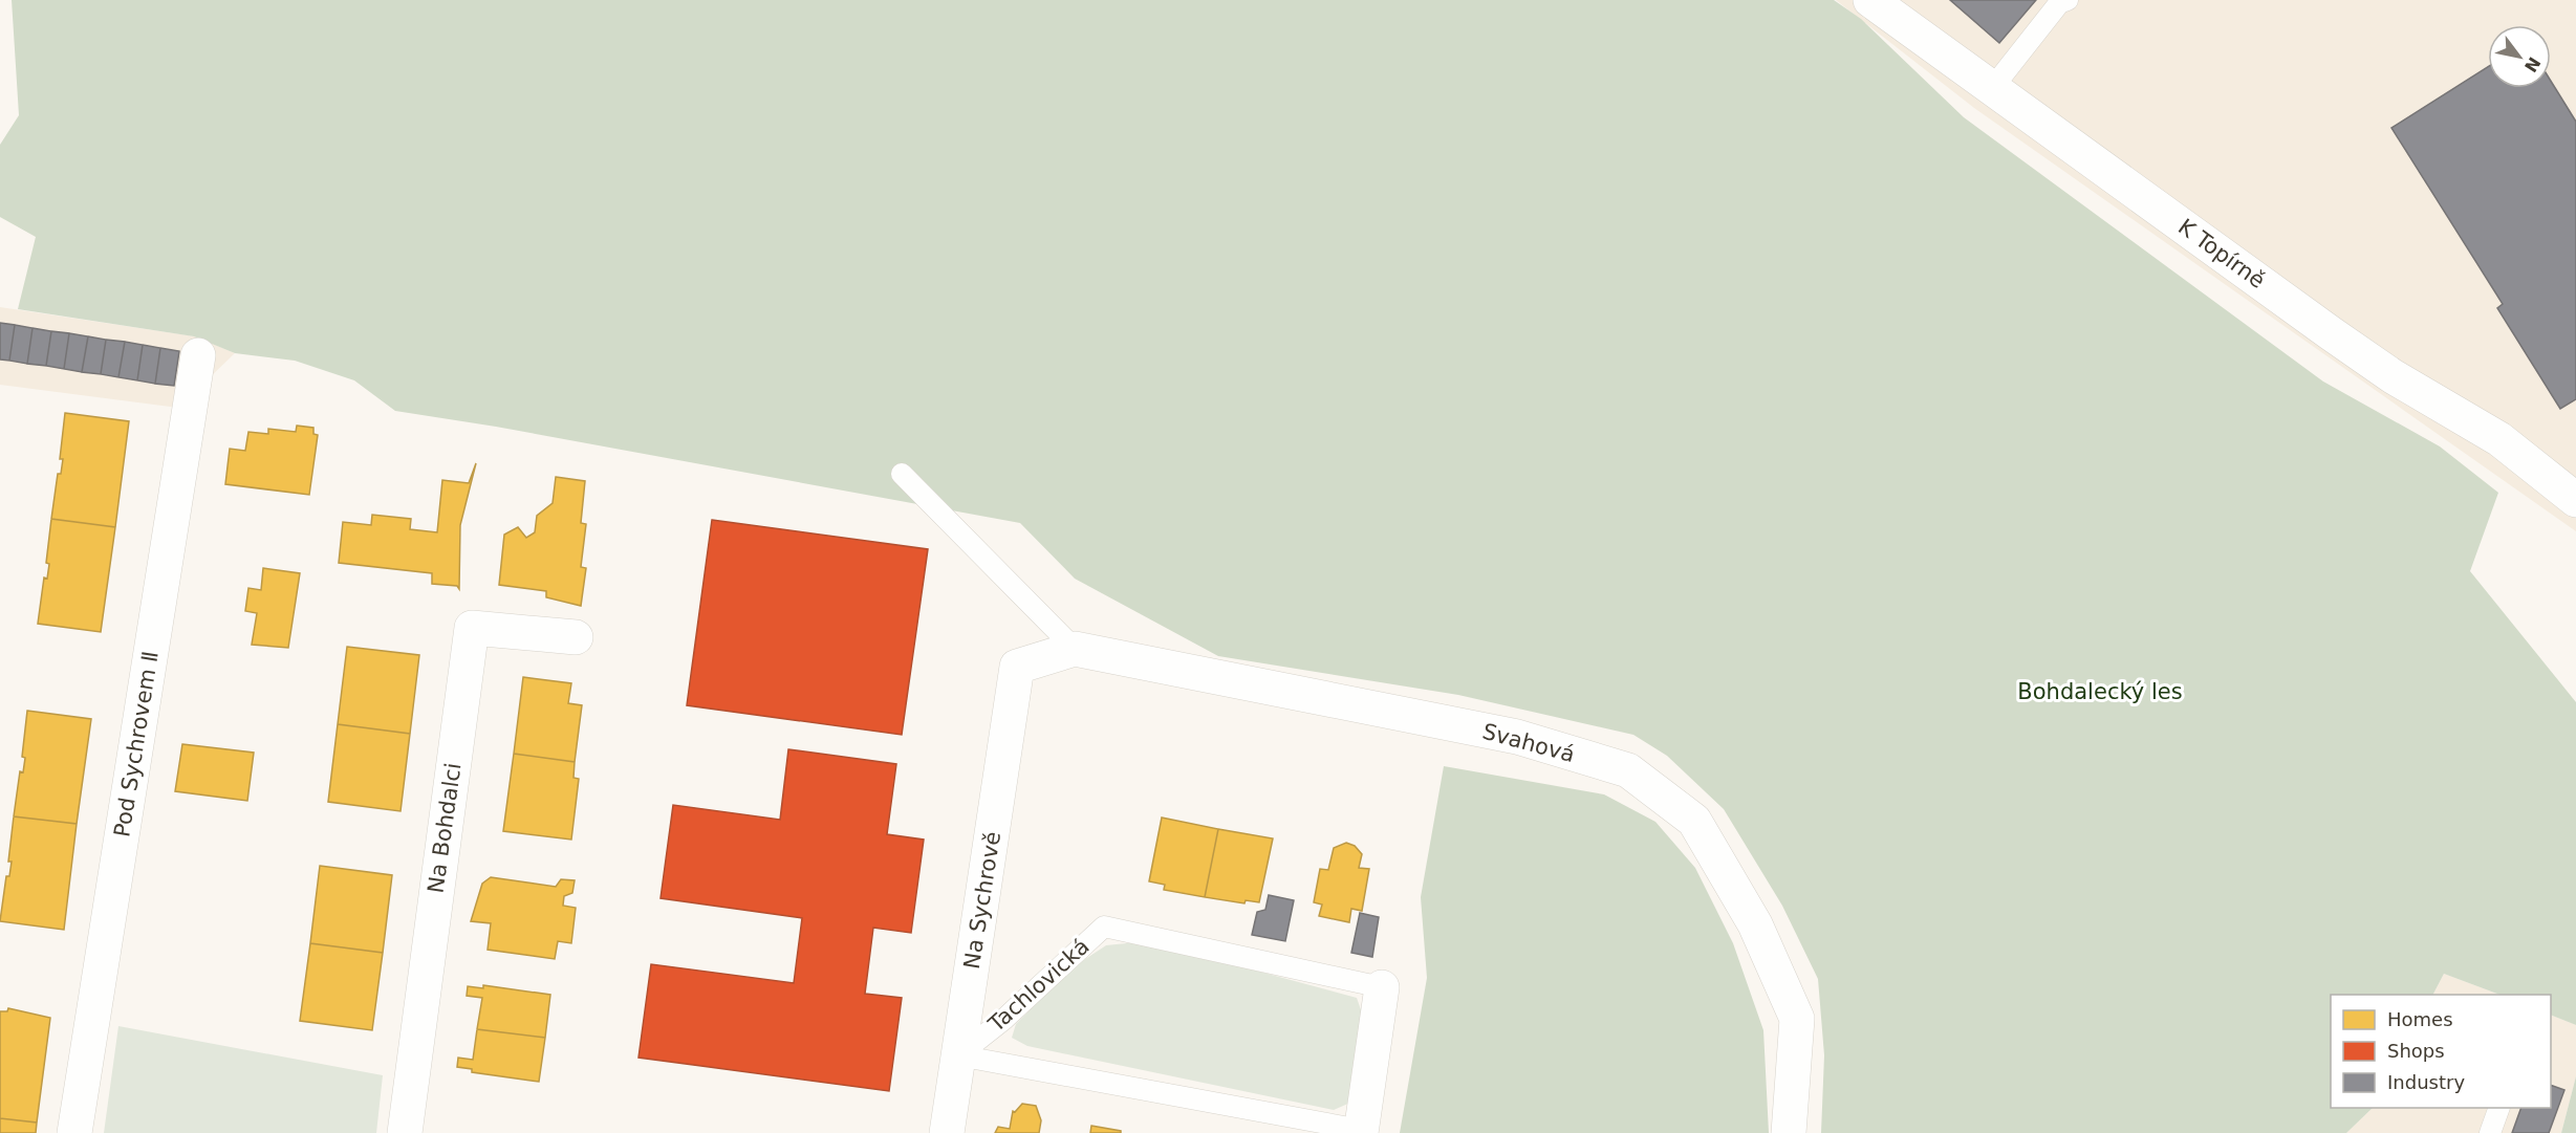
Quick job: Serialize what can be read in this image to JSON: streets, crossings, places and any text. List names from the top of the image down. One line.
{"streets":{"street":["K Topírně","Svahová","Pod Sychrovem Ⅱ","Na Bohdalci","Na Sychrově","Tachlovická"]},"crossings":[["Svahová","Na Sychrově"],["Na Sychrově","Tachlovická"]],"parks":["Bohdalecký les"],"legend":["Homes","Shops","Industry"],"north":"bottom right"}
